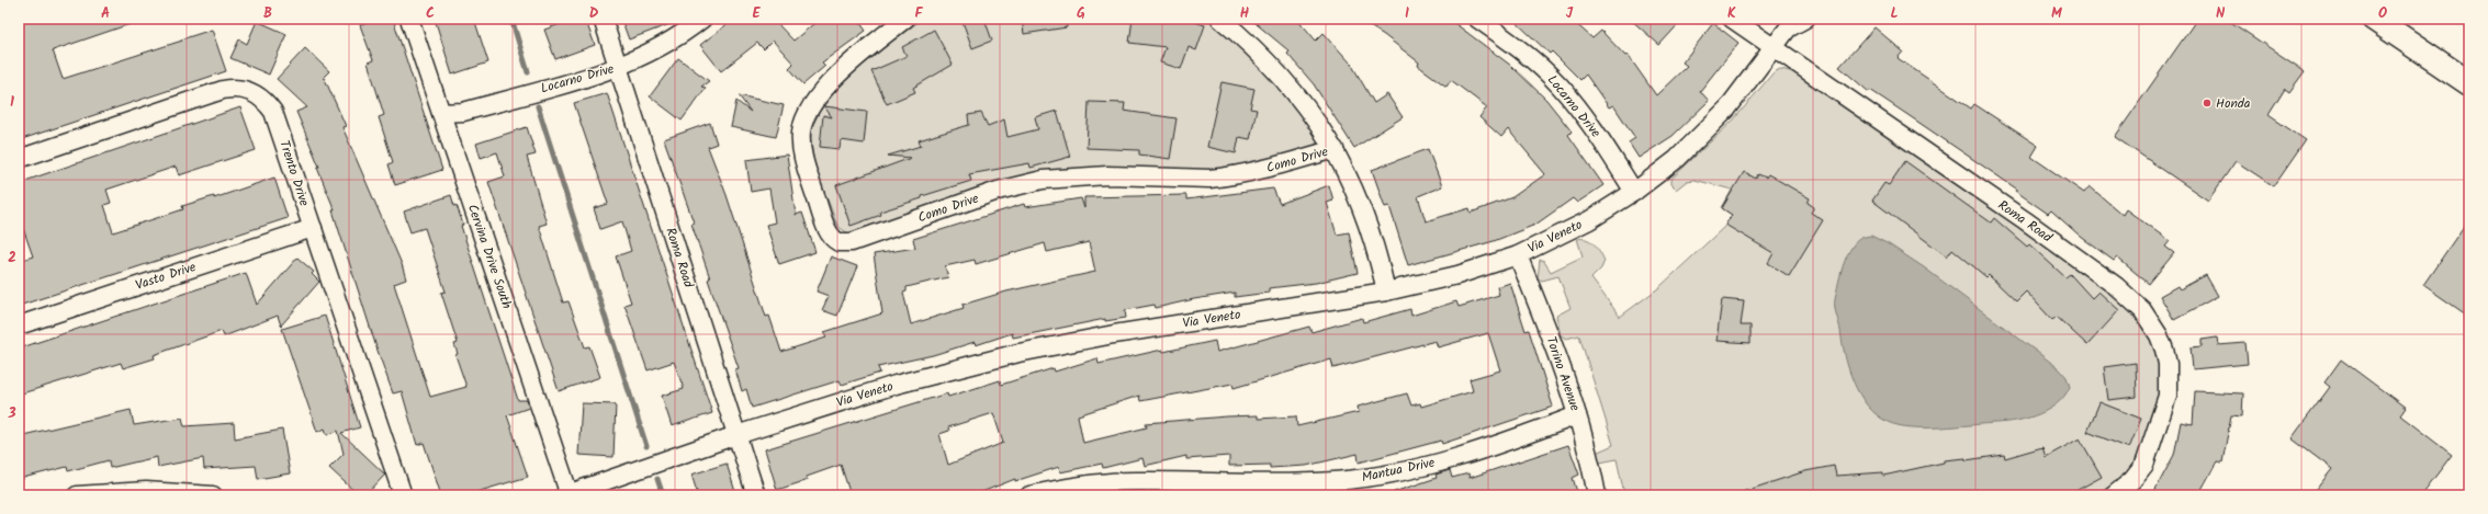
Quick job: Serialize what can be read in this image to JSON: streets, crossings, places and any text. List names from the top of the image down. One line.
{"streets":{"street":["Locarno Drive","Como Drive","Trento Drive","Roma Road","Via Veneto","Cervina Drive South","Vasto Drive","Torino Avenue","Mantua Drive"]},"crossings":[["Locarno Drive","Roma Road"],["Locarno Drive","Via Veneto"],["Locarno Drive","Cervina Drive South"],["Como Drive","Via Veneto"],["Trento Drive","Vasto Drive"],["Roma Road","Via Veneto"],["Via Veneto","Cervina Drive South"],["Via Veneto","Torino Avenue"],["Torino Avenue","Mantua Drive"]],"places":["Honda"],"grid":{"columns":["A","B","C","D","E","F","G","H","I","J","K","L","M","N","O"],"rows":["1","2","3"]}}
